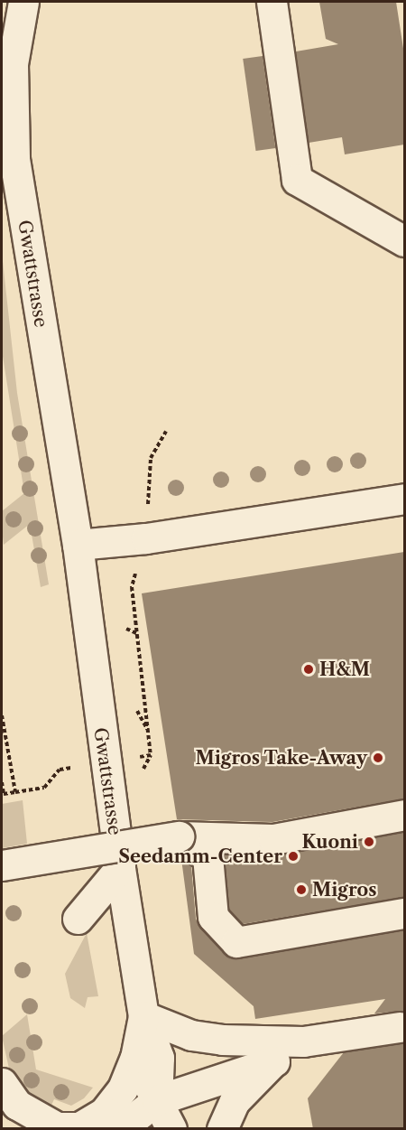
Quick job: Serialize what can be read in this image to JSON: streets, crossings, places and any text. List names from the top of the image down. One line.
{"streets":{"street":["Gwattstrasse"]},"places":["H&M","Migros Take-Away","Kuoni","Seedamm-Center","Migros"]}
